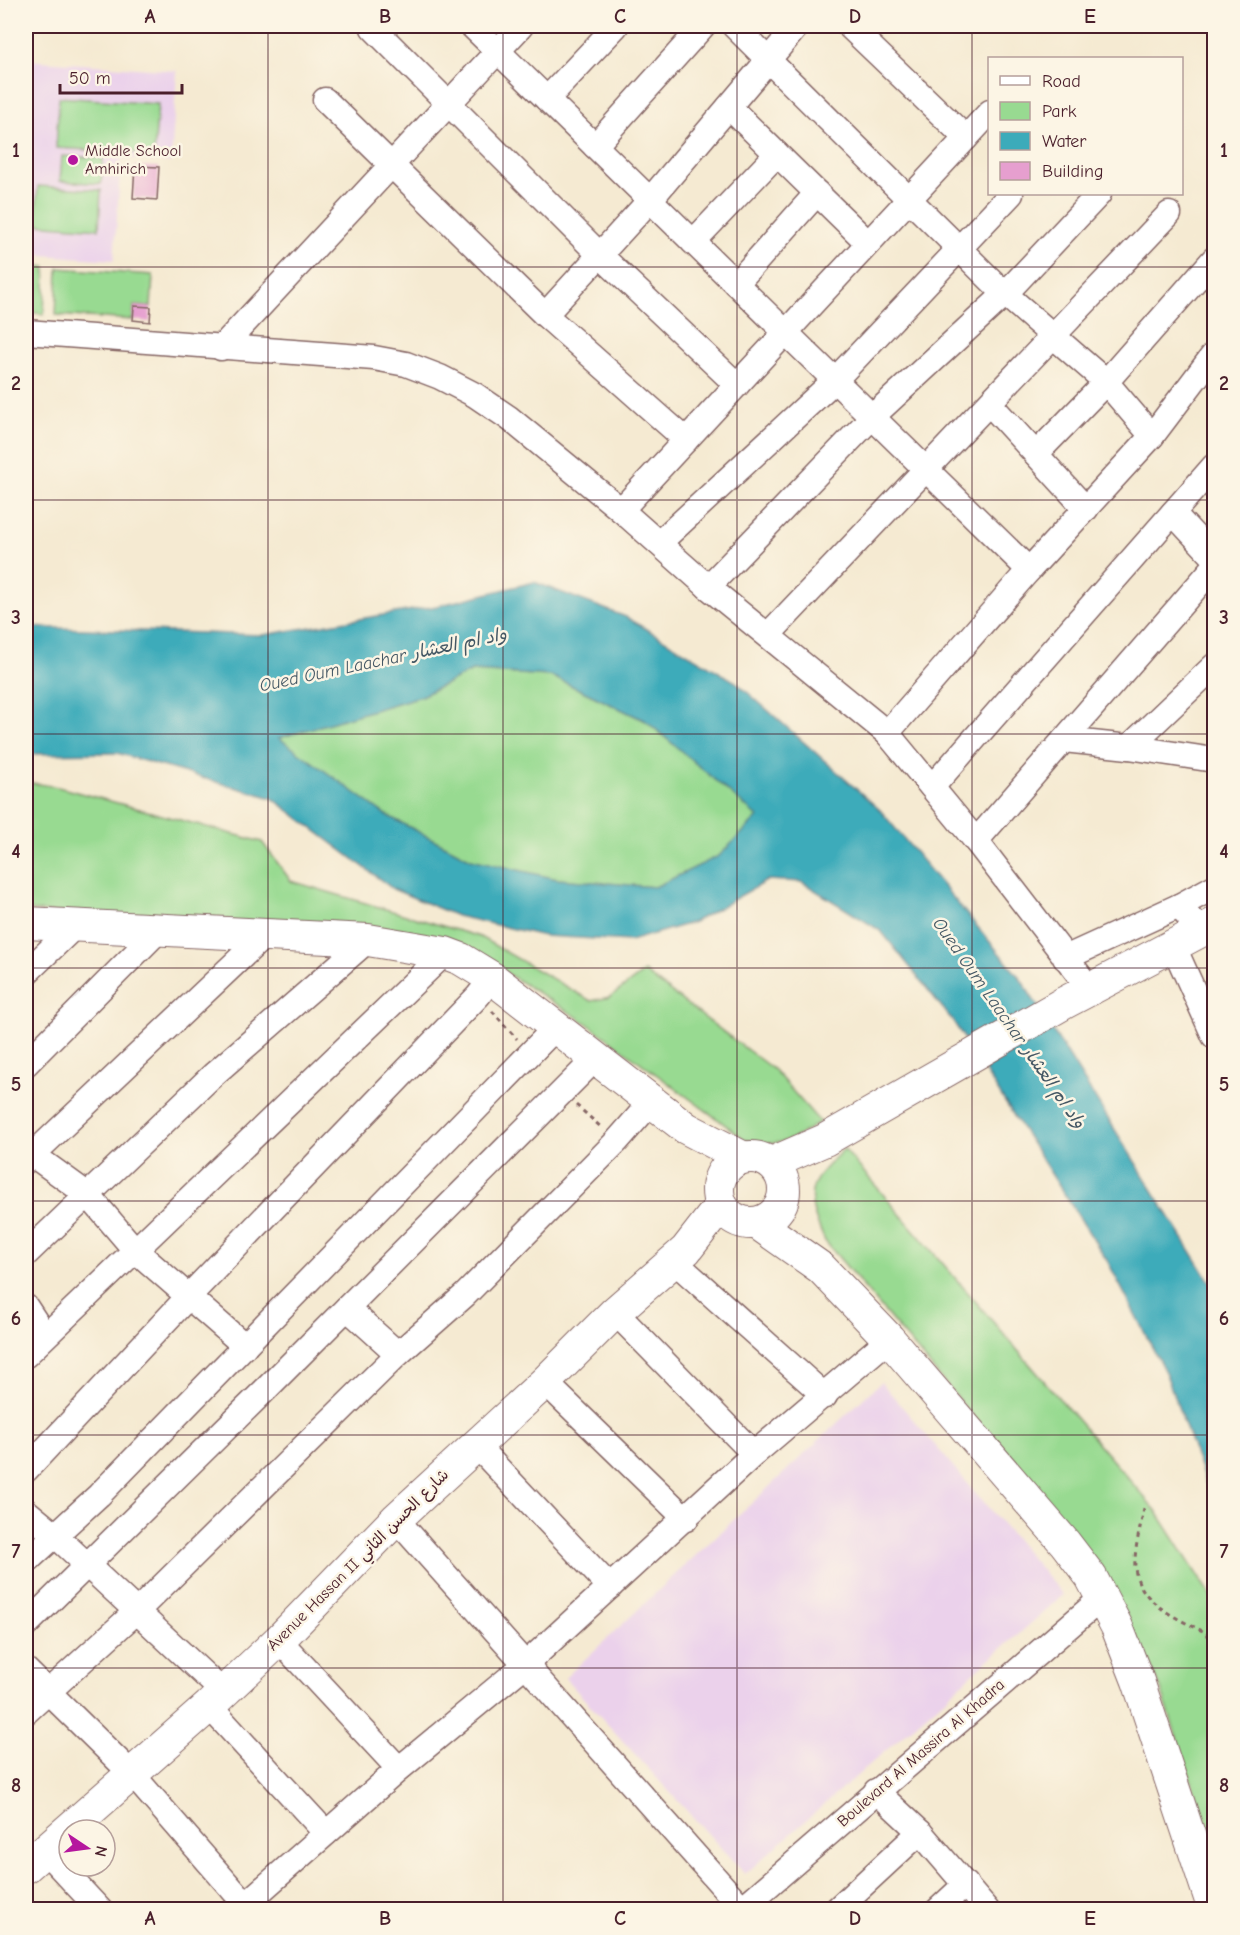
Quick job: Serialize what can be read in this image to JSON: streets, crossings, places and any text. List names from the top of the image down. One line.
{"streets":{"main road":["Avenue Hassan II شارع الحسن الثاني"],"street":["Boulevard Al Massira Al Khadra"]},"water":["Oued Oum Laachar واد ام العشار"],"places":["Middle School Amhirich"],"legend":["Road","Park","Water","Building"],"scale_bar":"50 m","north":"right","grid":{"columns":["A","B","C","D","E"],"rows":["1","2","3","4","5","6","7","8"]}}
